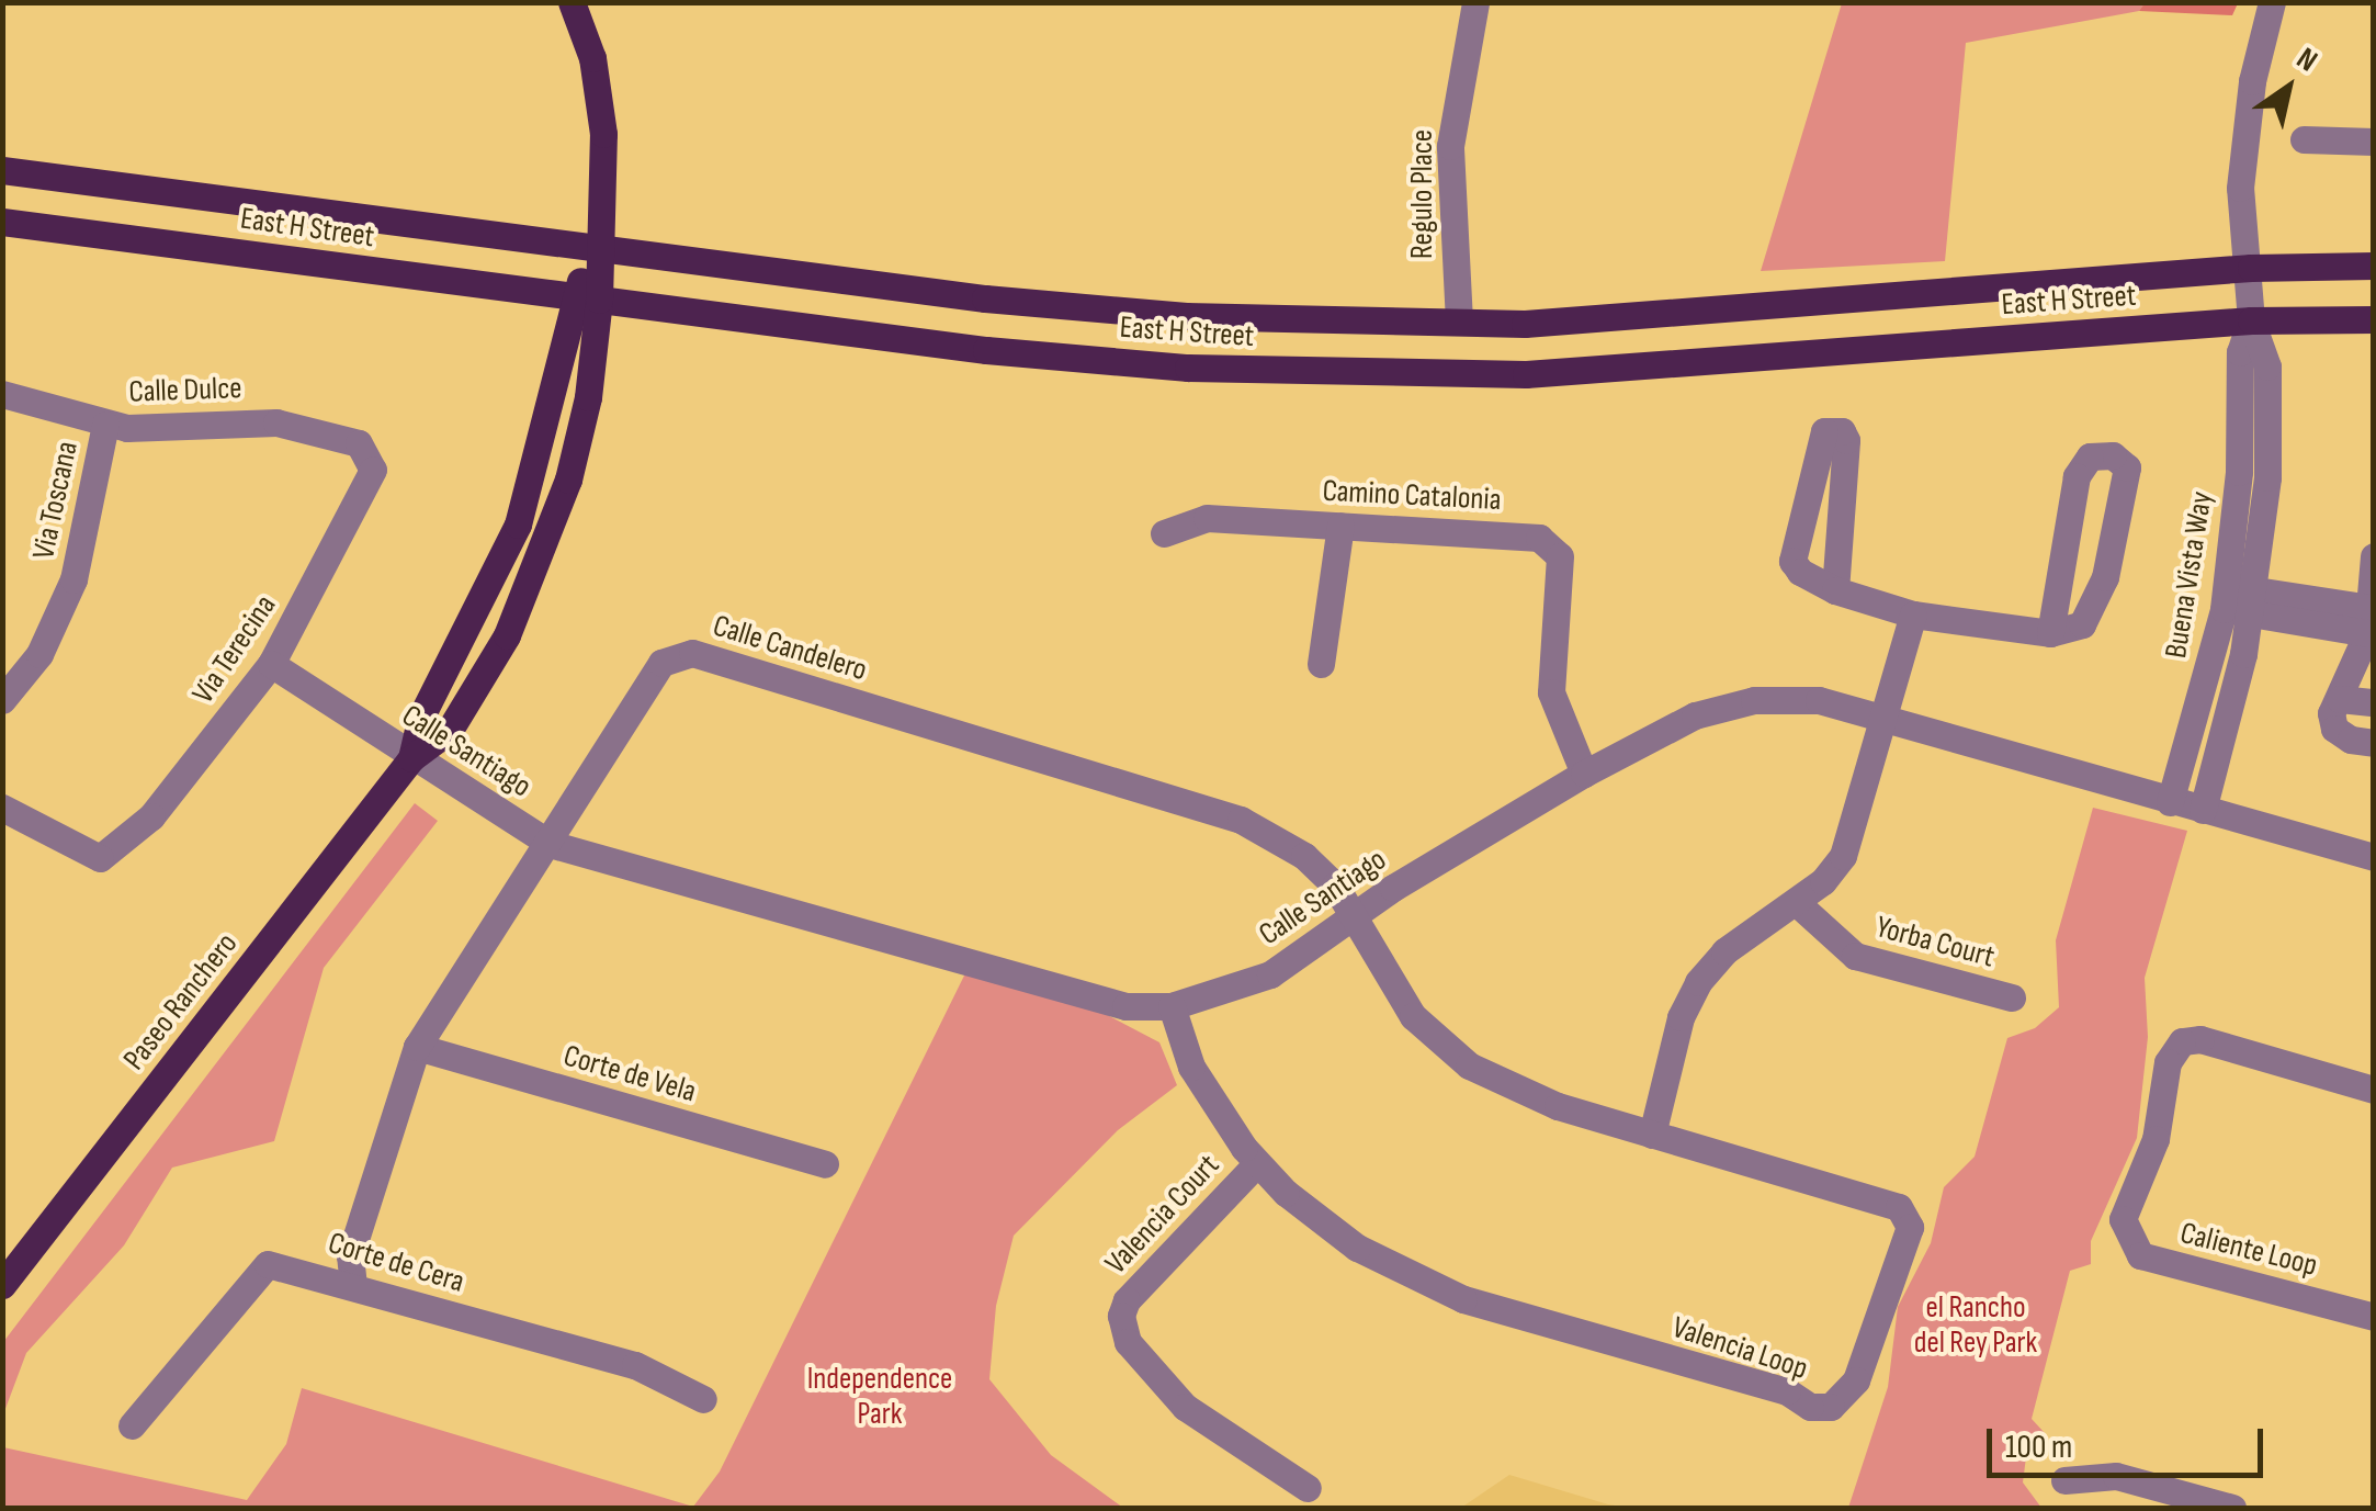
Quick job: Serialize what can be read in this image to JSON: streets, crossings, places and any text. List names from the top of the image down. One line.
{"streets":{"main road":["East H Street","Paseo Ranchero"],"street":["Regulo Place","Calle Dulce","Camino Catalonia","Via Toscana","Buena Vista Way","Calle Candelero","Via Terecina","Calle Santiago","Yorba Court","Corte de Vela","Valencia Court","Caliente Loop","Corte de Cera","Valencia Loop"]},"crossings":[["Regulo Place","East H Street"],["East H Street","Buena Vista Way"],["East H Street","Paseo Ranchero"],["Calle Dulce","Via Toscana"],["Calle Dulce","Via Terecina"],["Camino Catalonia","Calle Santiago"],["Buena Vista Way","Calle Santiago"],["Calle Candelero","Calle Santiago"],["Calle Candelero","Corte de Vela"],["Calle Candelero","Corte de Cera"],["Calle Candelero","Valencia Loop"],["Via Terecina","Calle Santiago"],["Calle Santiago","Paseo Ranchero"],["Calle Santiago","Valencia Loop"],["Valencia Court","Valencia Loop"]],"parks":["el Rancho del Rey Park","Independence Park"],"scale_bar":"100 m","north":"top right"}
